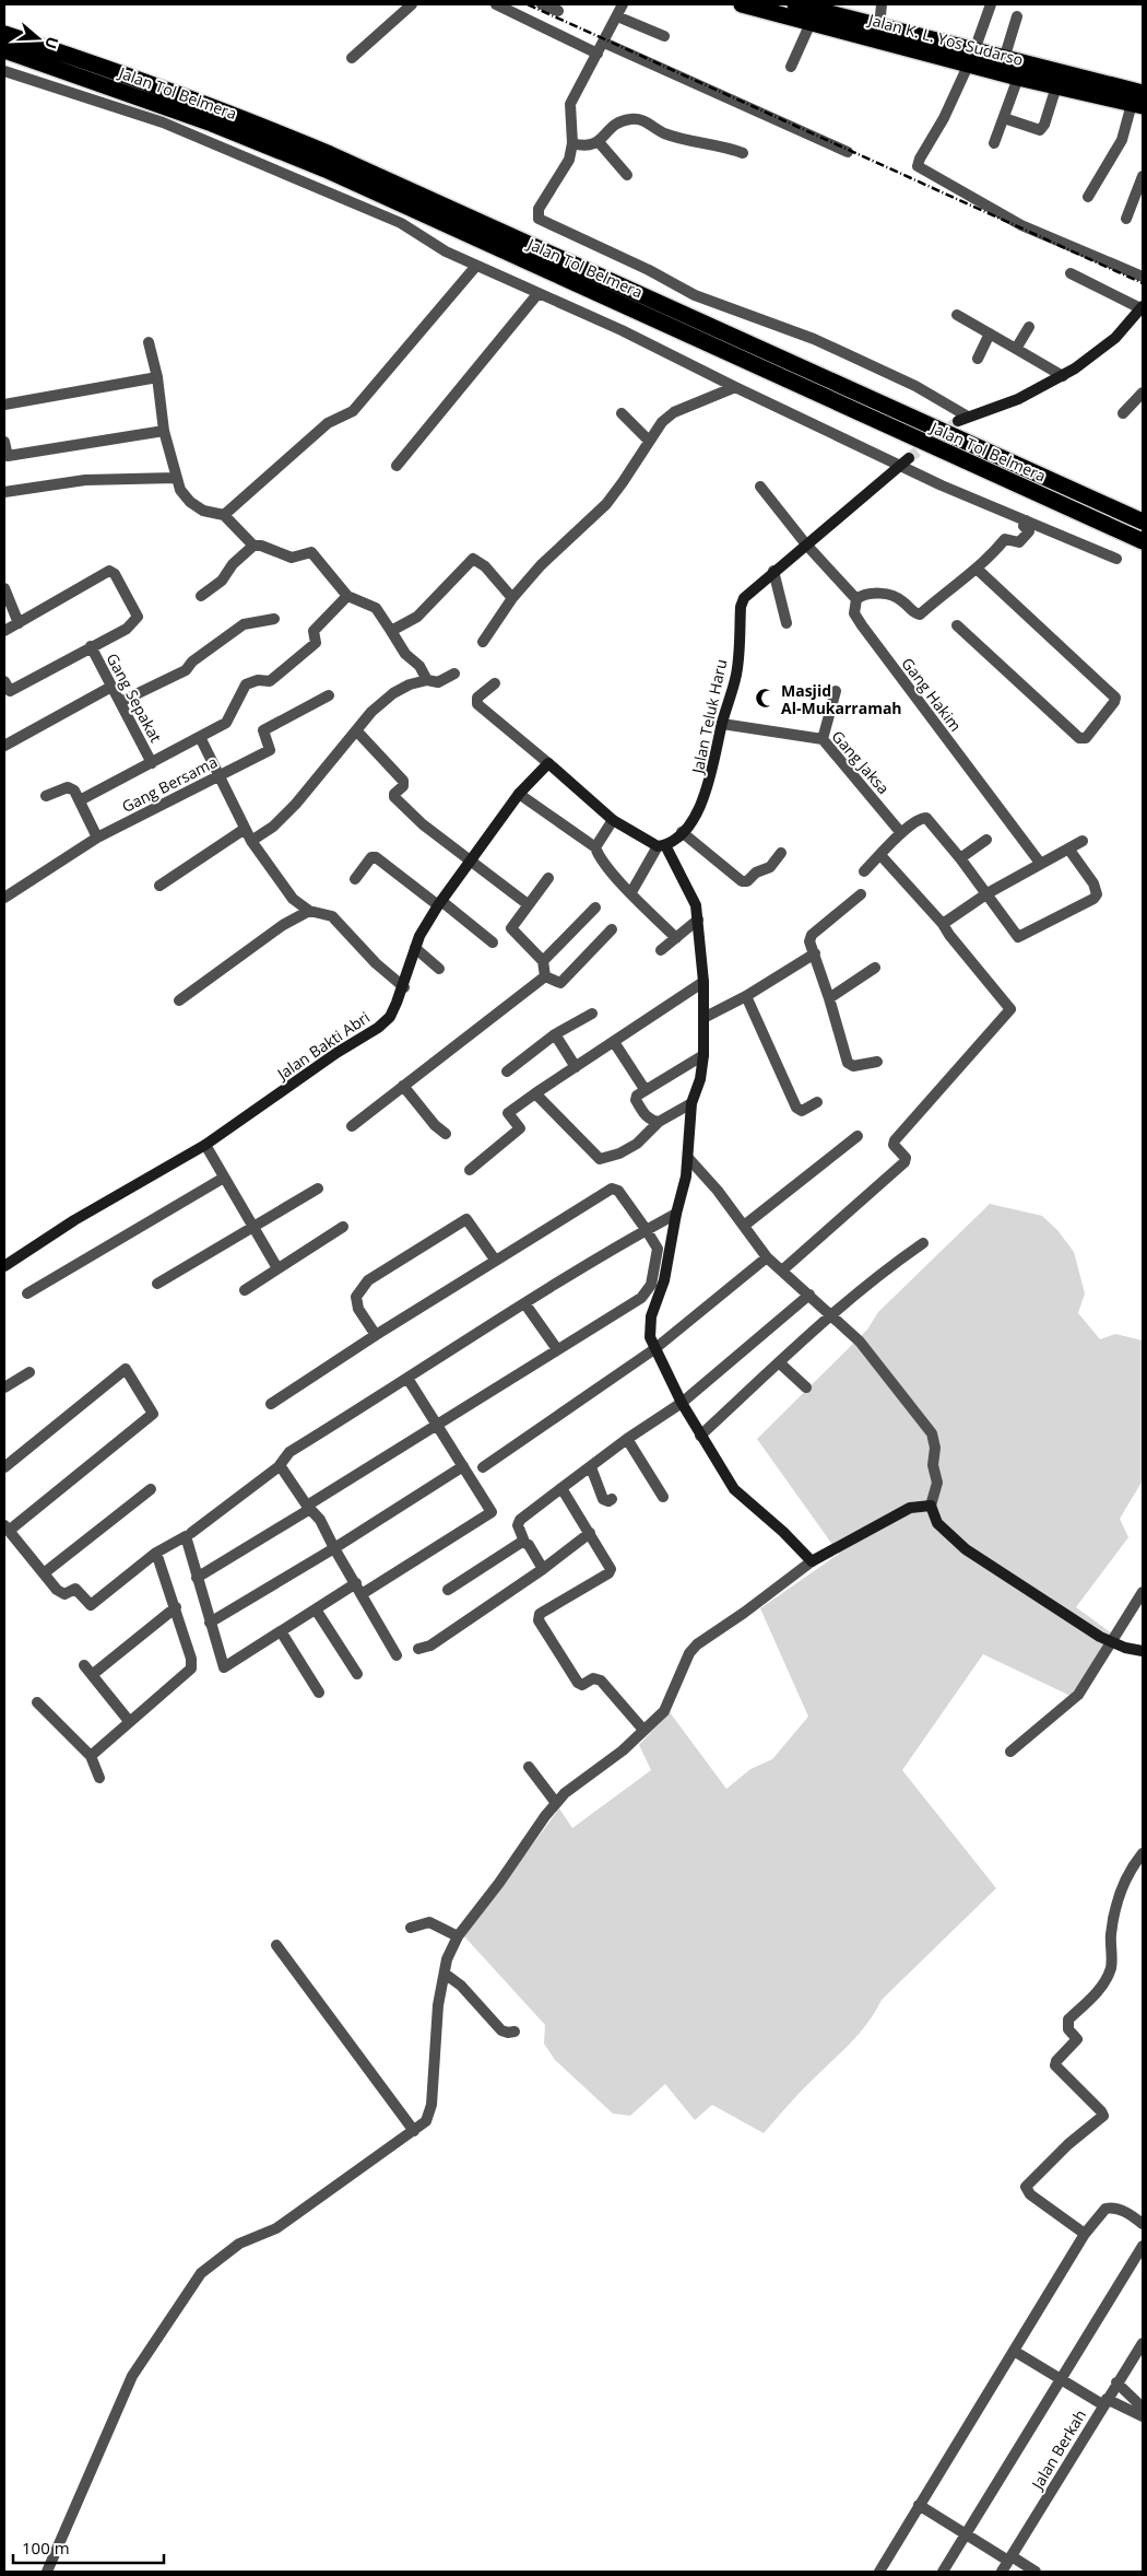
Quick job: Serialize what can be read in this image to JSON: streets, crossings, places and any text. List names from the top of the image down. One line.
{"streets":{"highway":["Jalan K. L. Yos Sudarso","Jalan Tol Belmera"],"street":["Gang Hakim","Gang Sepakat","Jalan Teluk Haru","Gang Jaksa","Gang Bersama","Jalan Bakti Abri","Jalan Berkah"]},"crossings":[["Jalan Teluk Haru","Gang Jaksa"]],"places":{"mosque":["Masjid Al-Mukarramah"]},"scale_bar":"100 m","north":"right"}
